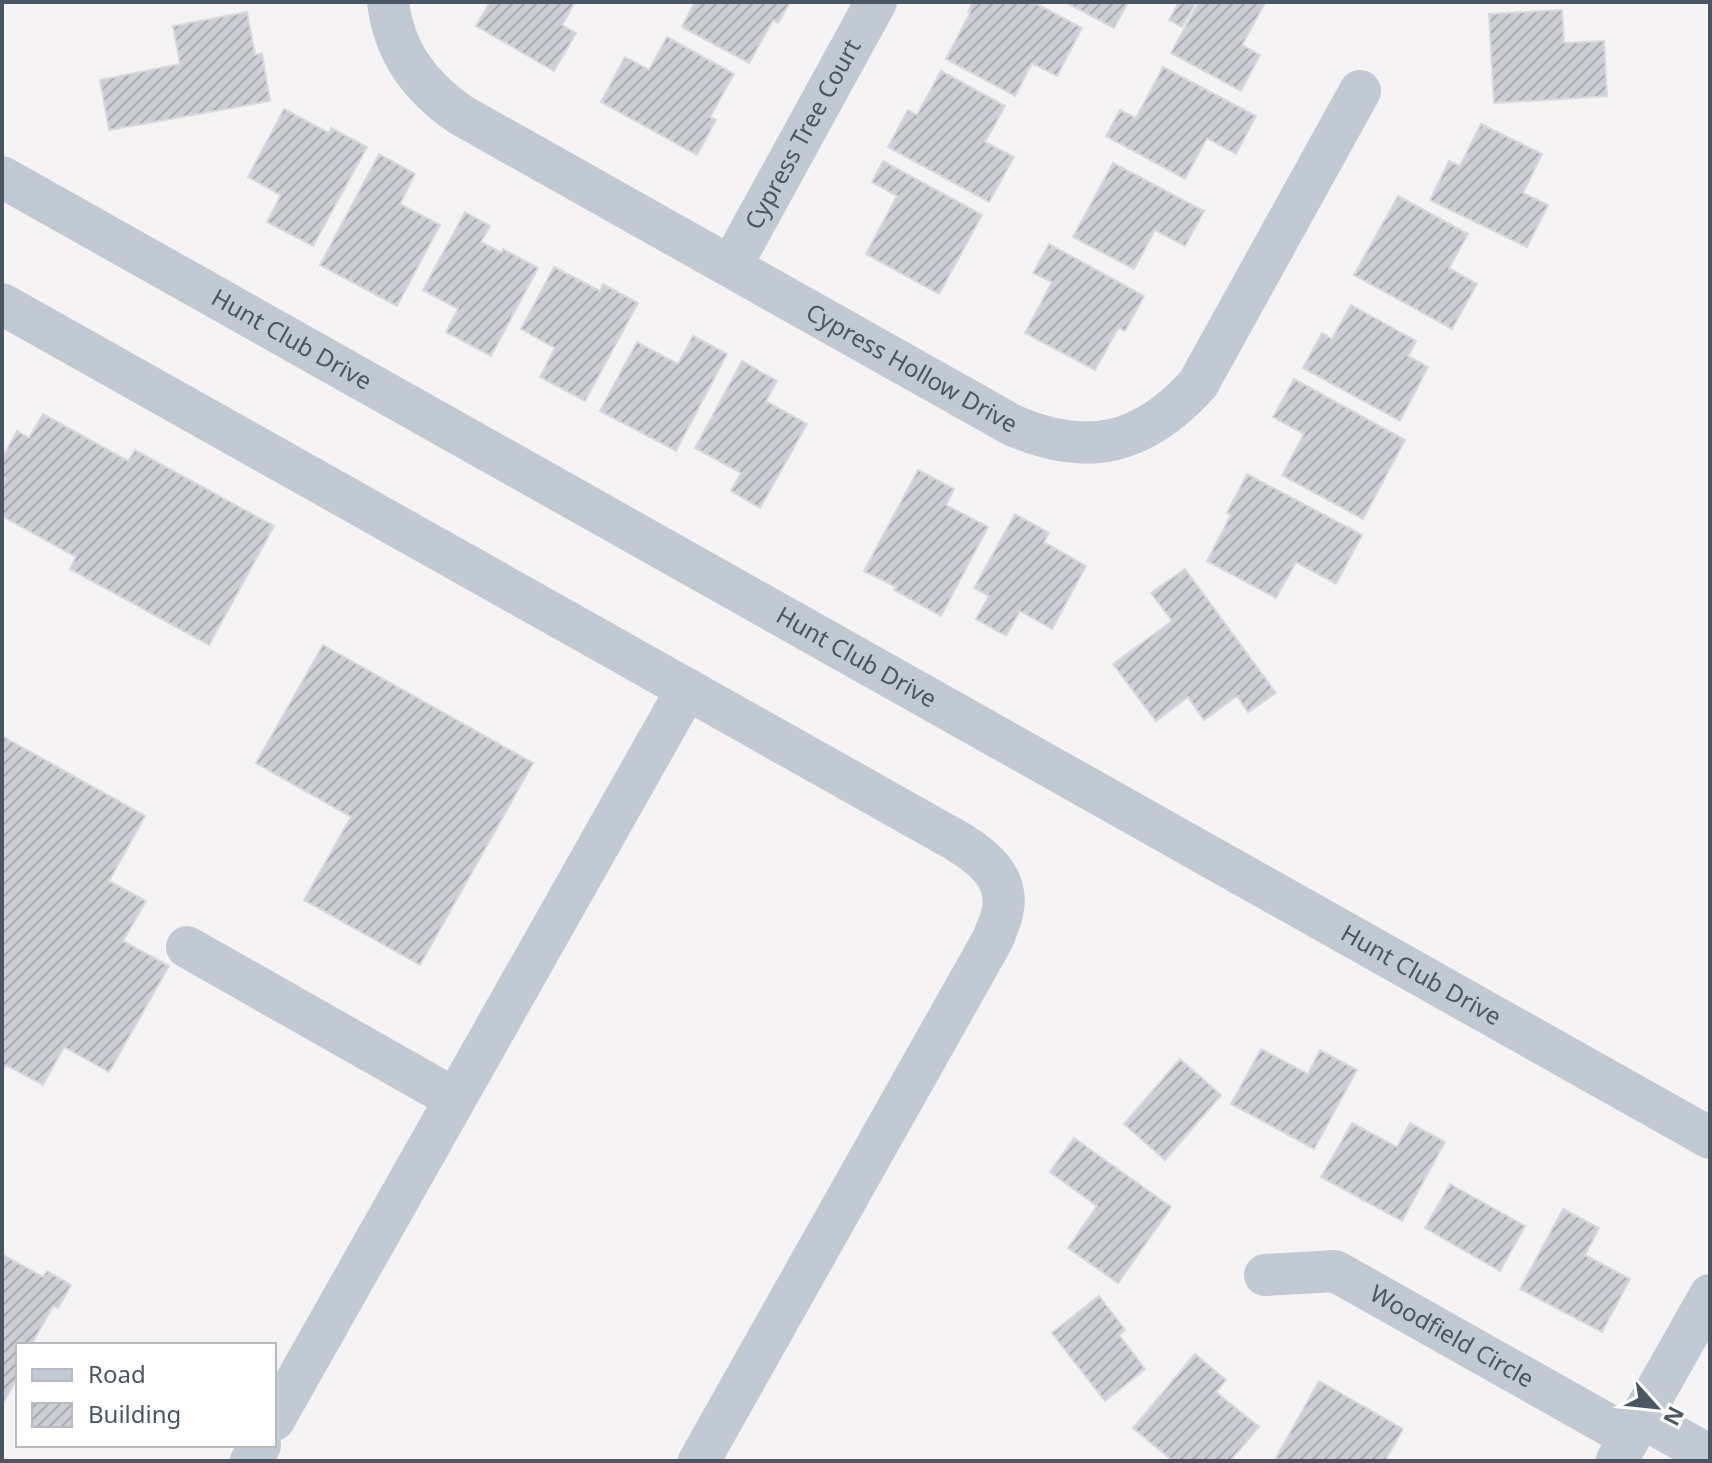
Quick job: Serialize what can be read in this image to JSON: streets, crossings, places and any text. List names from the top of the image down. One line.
{"streets":{"street":["Cypress Tree Court","Hunt Club Drive","Cypress Hollow Drive","Woodfield Circle"]},"crossings":[["Cypress Tree Court","Cypress Hollow Drive"]],"legend":["Road","Building"],"north":"bottom right"}
